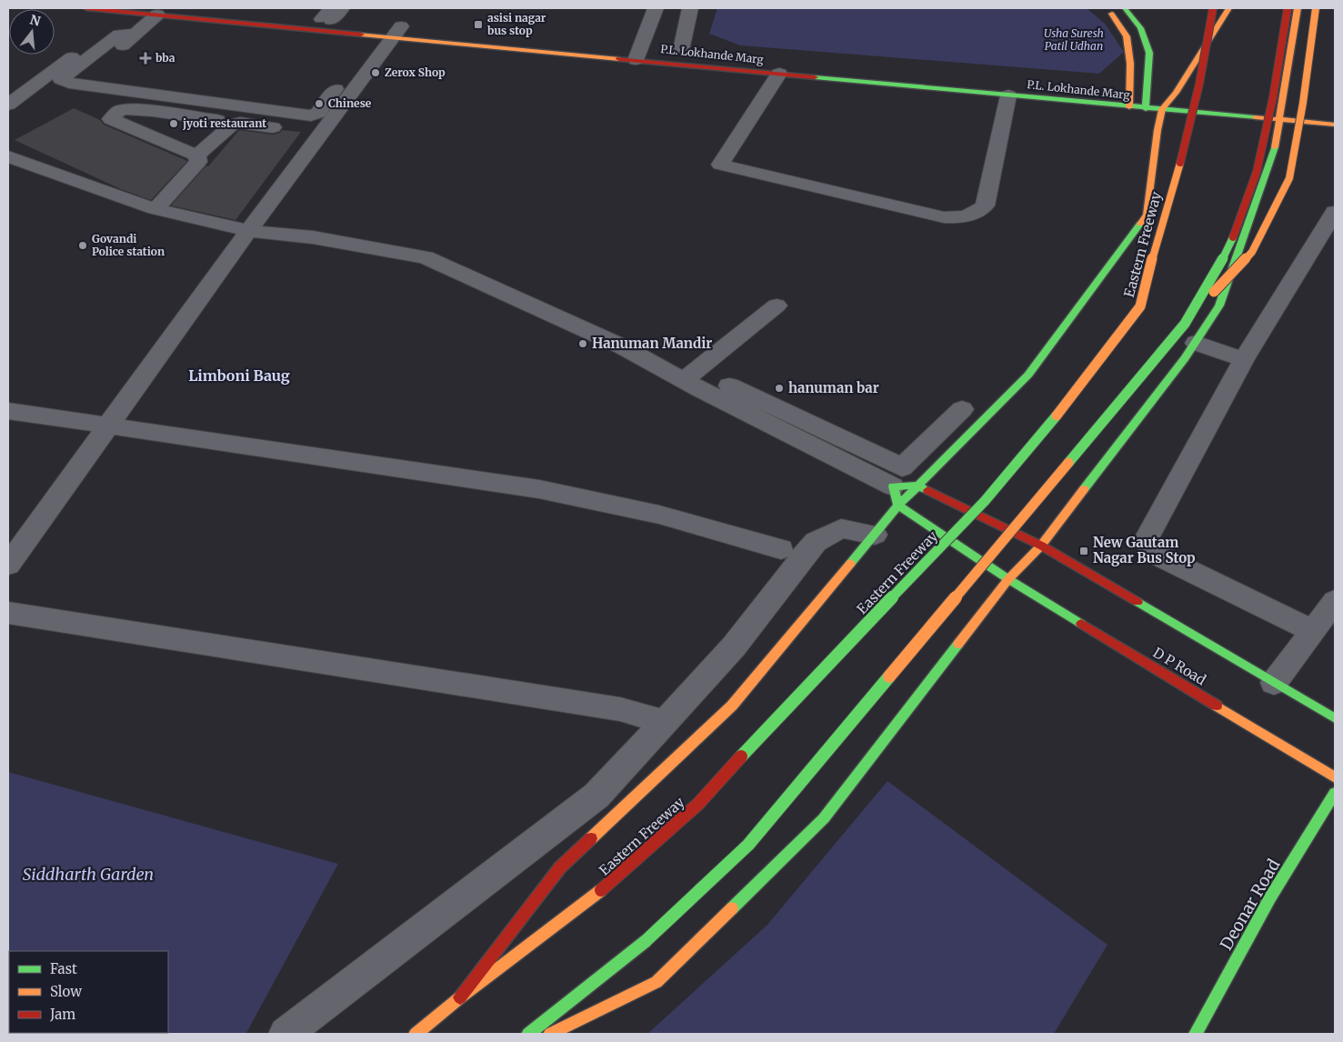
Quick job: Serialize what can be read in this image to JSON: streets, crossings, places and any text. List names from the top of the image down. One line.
{"streets":{"main road":["P.L. Lokhande Marg","Eastern Freeway","D P Road","Deonar Road"]},"districts":["Limboni Baug"],"parks":["Usha Suresh Patil Udhan","Siddharth Garden"],"places":{"transit":["asisi nagar bus stop","New Gautam Nagar Bus Stop"],"health":["bba"],"other":["Zerox Shop","Chinese","jyoti restaurant","Govandi Police station","Hanuman Mandir","hanuman bar"]},"legend":["Fast","Slow","Jam"],"north":"top"}
